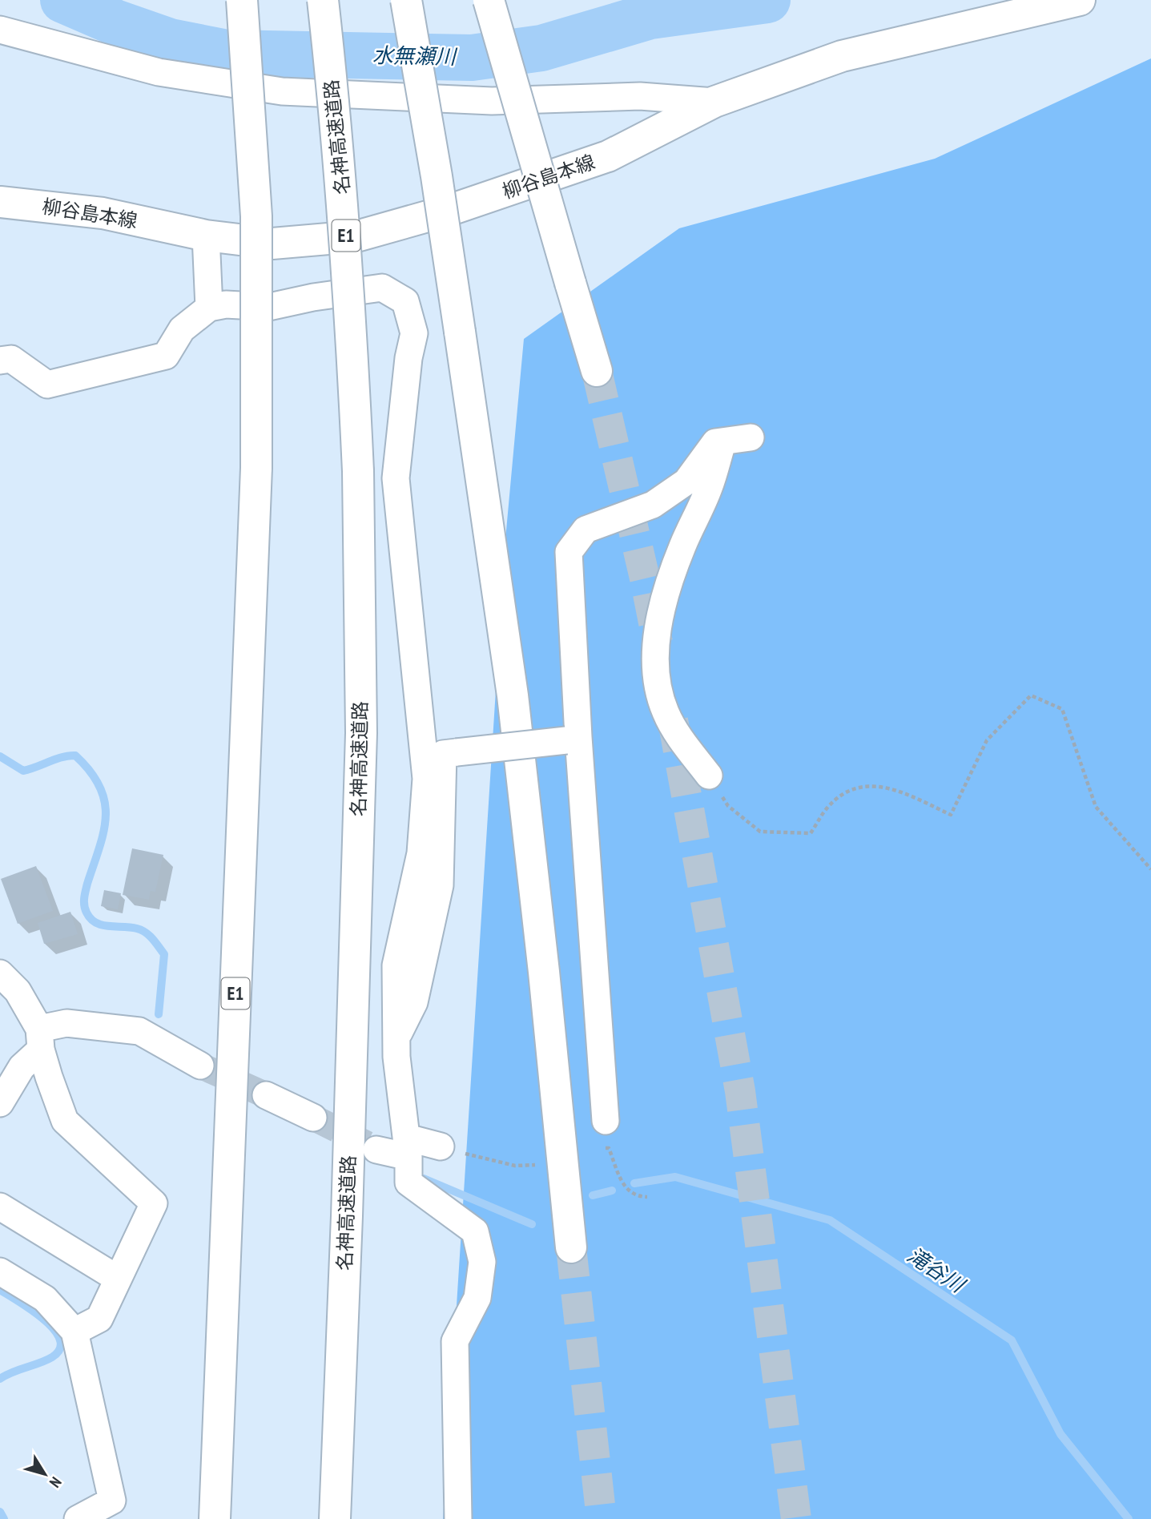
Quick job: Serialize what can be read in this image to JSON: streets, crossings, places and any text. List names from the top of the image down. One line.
{"streets":{"main road":["名神高速道路","柳谷島本線","E1"]},"water":["水無瀬川","滝谷川"],"north":"bottom right"}
